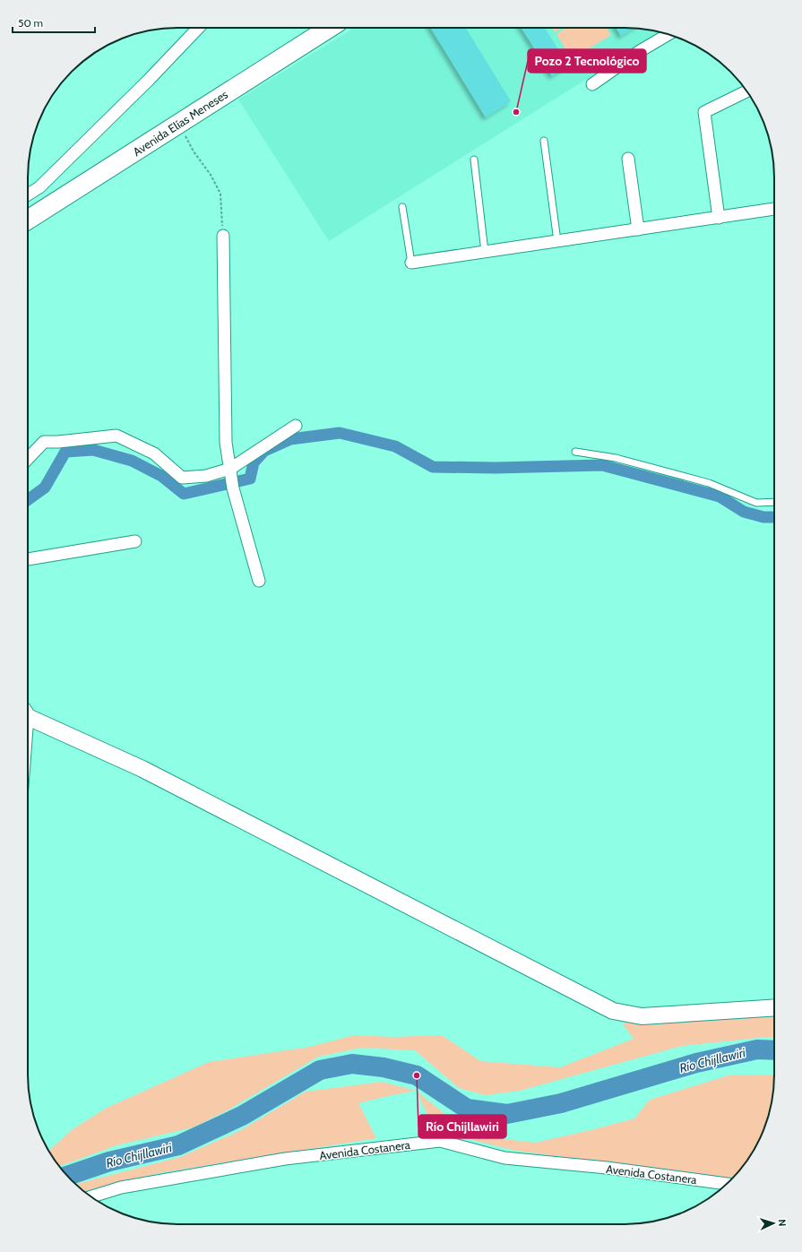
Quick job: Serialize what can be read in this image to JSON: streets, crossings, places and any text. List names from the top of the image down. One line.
{"streets":{"main road":["Avenida Elías Meneses"],"street":["Avenida Costanera"]},"water":["Río Chijllawiri"],"places":["Pozo 2 Tecnológico","Río Chijllawiri"],"scale_bar":"50 m","north":"right"}
